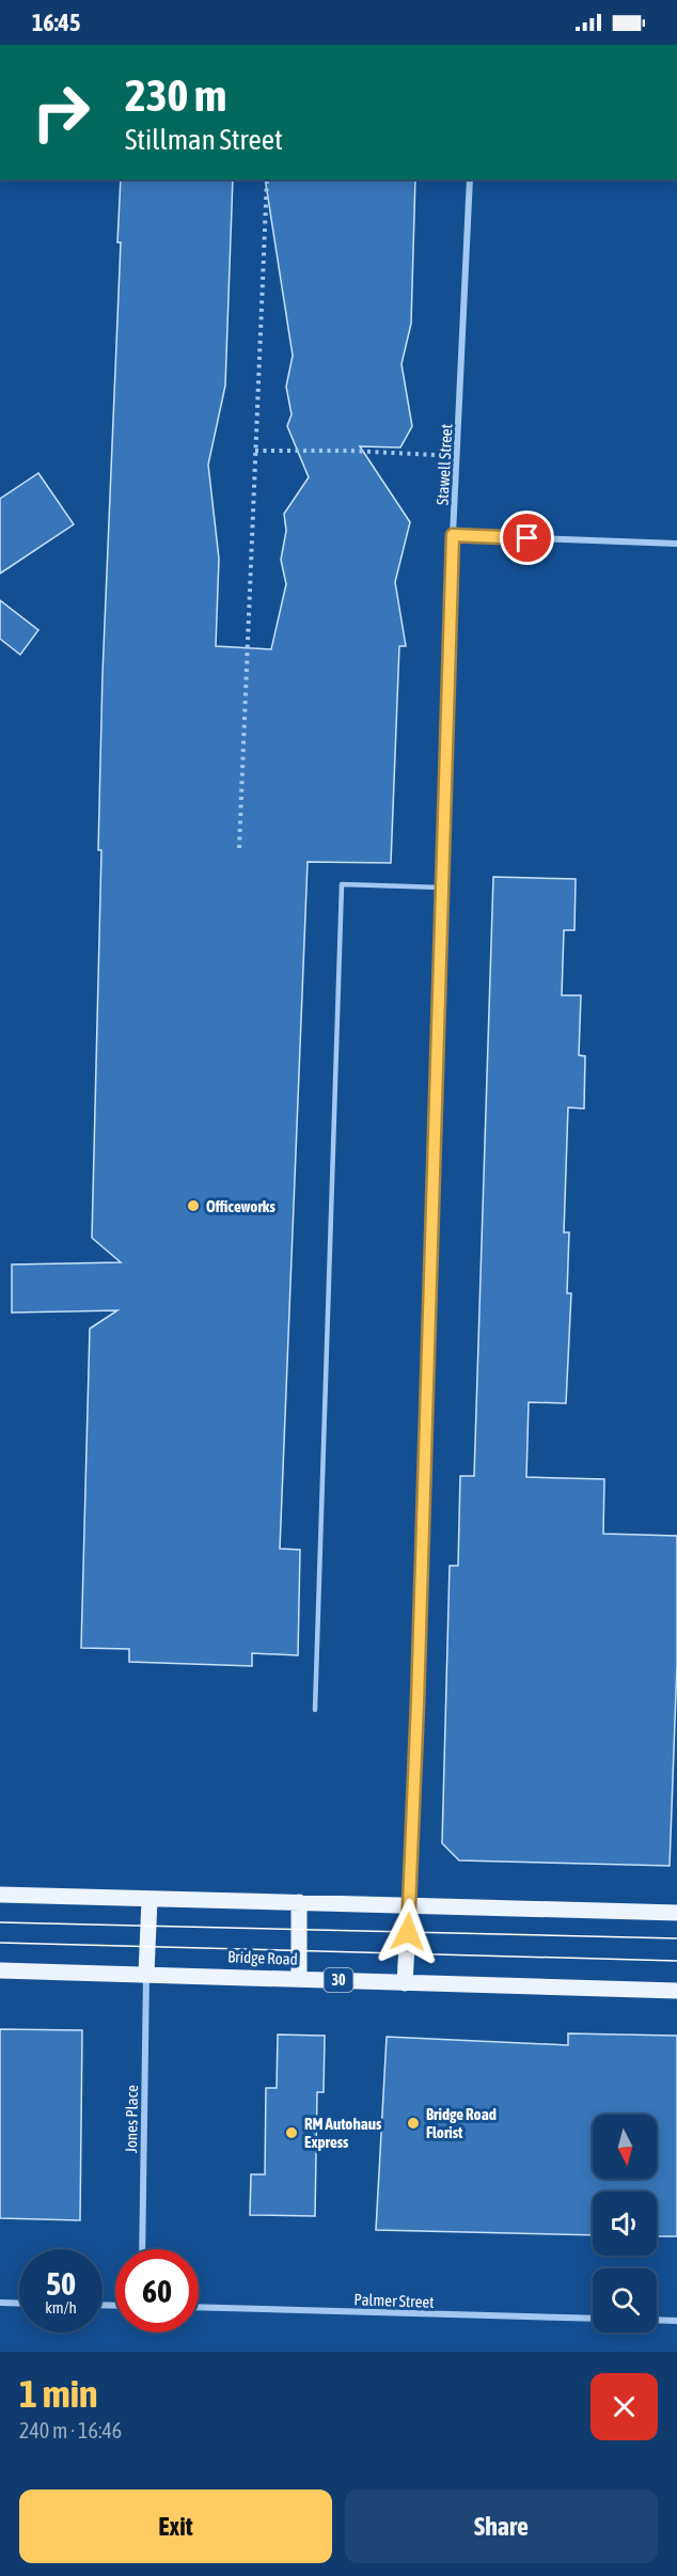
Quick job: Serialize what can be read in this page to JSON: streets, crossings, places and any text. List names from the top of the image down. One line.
{"streets":{"main road":["Bridge Road","30"],"street":["Stawell Street","Jones Place","Palmer Street"]},"crossings":[["Bridge Road","Jones Place"]],"places":["Officeworks","Bridge Road Florist","RM Autohaus Express"],"north":"bottom","page":{"status":"16:45","turn":["230 m","Stillman Street"],"speed":"50 km/h","limit":"60","heading":["1 min","240 m · 16:46"],"buttons":["Exit","Share"]}}
